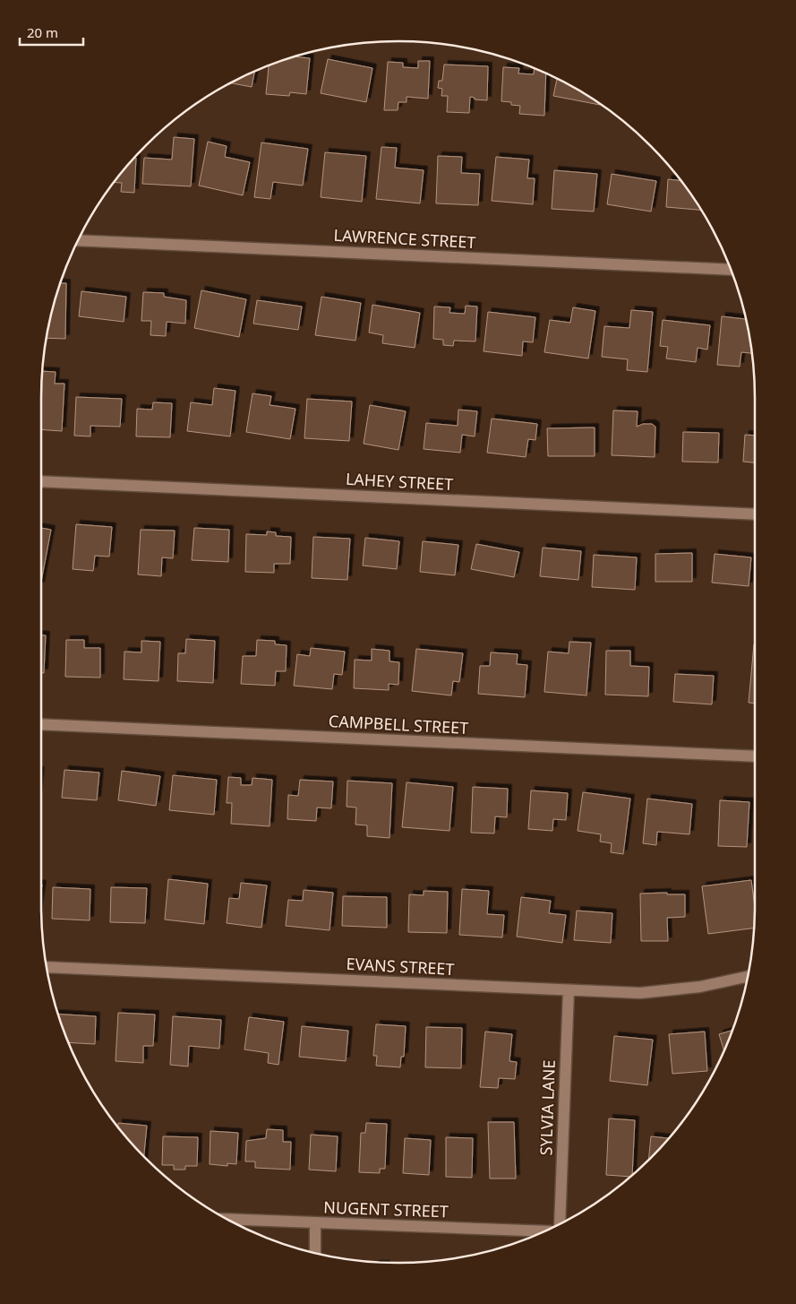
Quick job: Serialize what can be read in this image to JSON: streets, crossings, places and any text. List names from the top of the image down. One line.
{"streets":{"street":["LAWRENCE STREET","LAHEY STREET","CAMPBELL STREET","EVANS STREET","SYLVIA LANE","NUGENT STREET"]},"crossings":[["EVANS STREET","SYLVIA LANE"]],"scale_bar":"20 m"}
